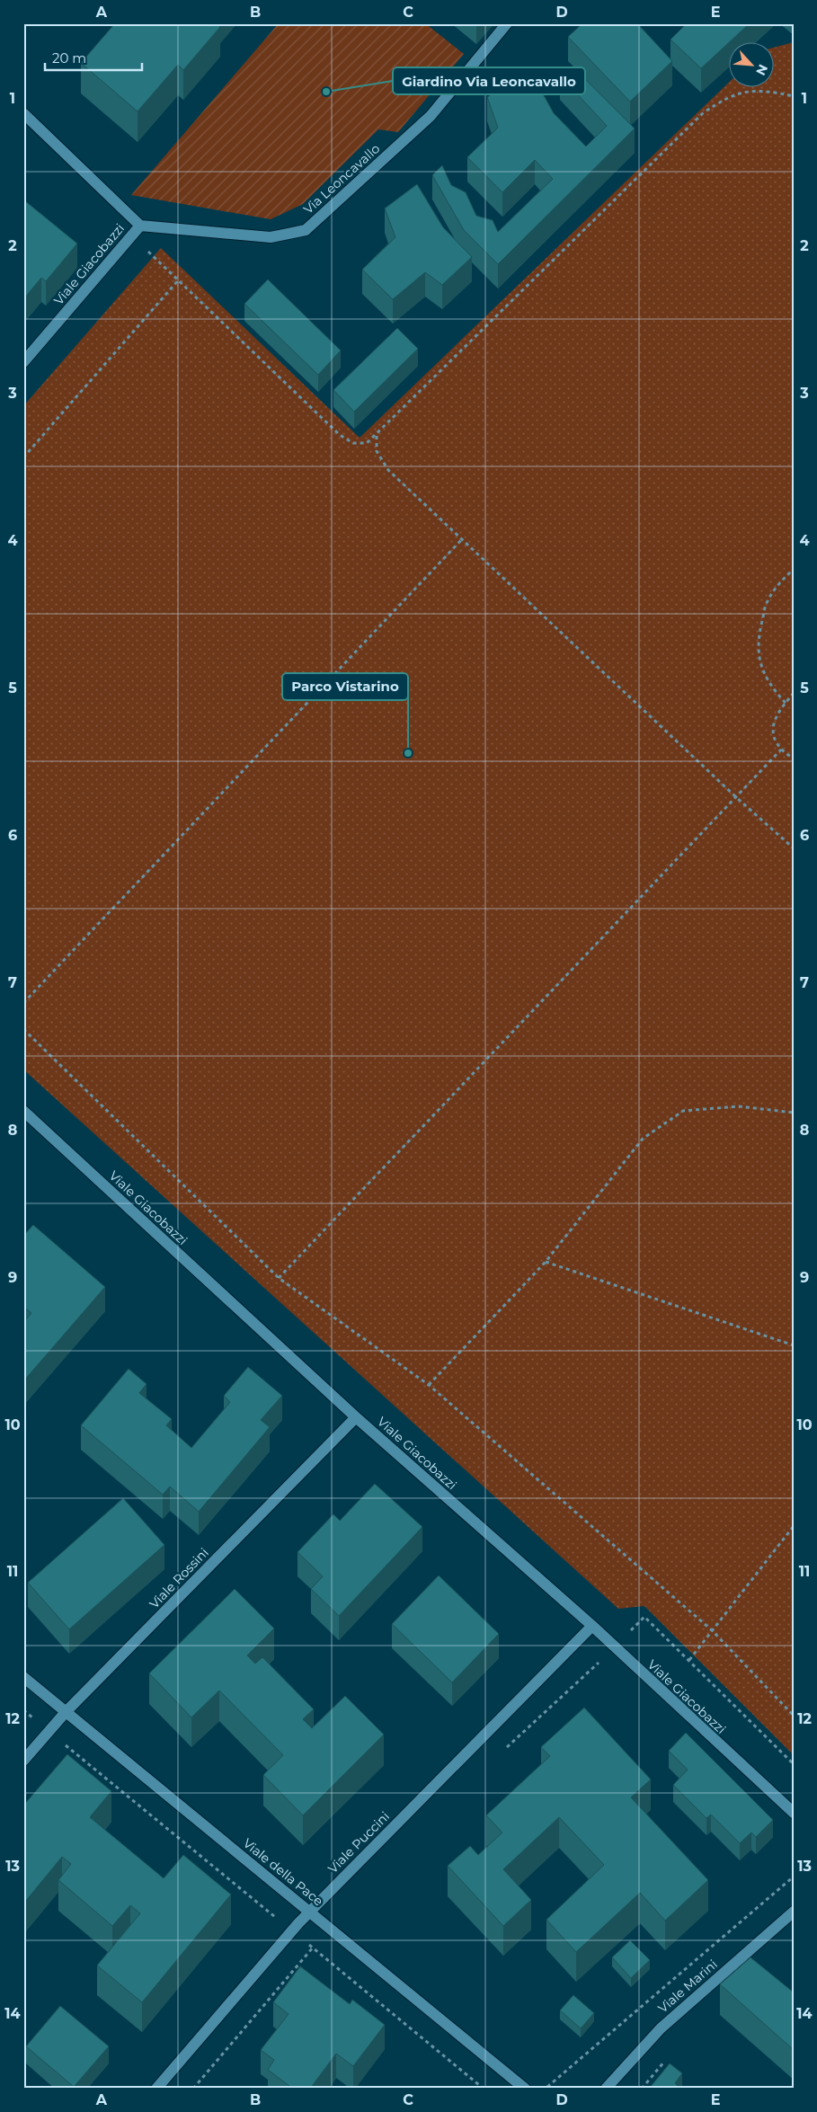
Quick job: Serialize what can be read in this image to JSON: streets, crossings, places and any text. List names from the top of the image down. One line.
{"streets":{"street":["Via Leoncavallo","Viale Giacobazzi","Viale Rossini","Viale Puccini","Viale della Pace","Viale Marini"]},"crossings":[["Via Leoncavallo","Viale Giacobazzi"],["Viale Giacobazzi","Viale Rossini"],["Viale Giacobazzi","Viale Puccini"],["Viale Rossini","Viale della Pace"],["Viale Puccini","Viale della Pace"]],"places":["Giardino Via Leoncavallo","Parco Vistarino"],"scale_bar":"20 m","north":"bottom right","grid":{"columns":["A","B","C","D","E"],"rows":["1","2","3","4","5","6","7","8","9","10","11","12","13","14"]}}
